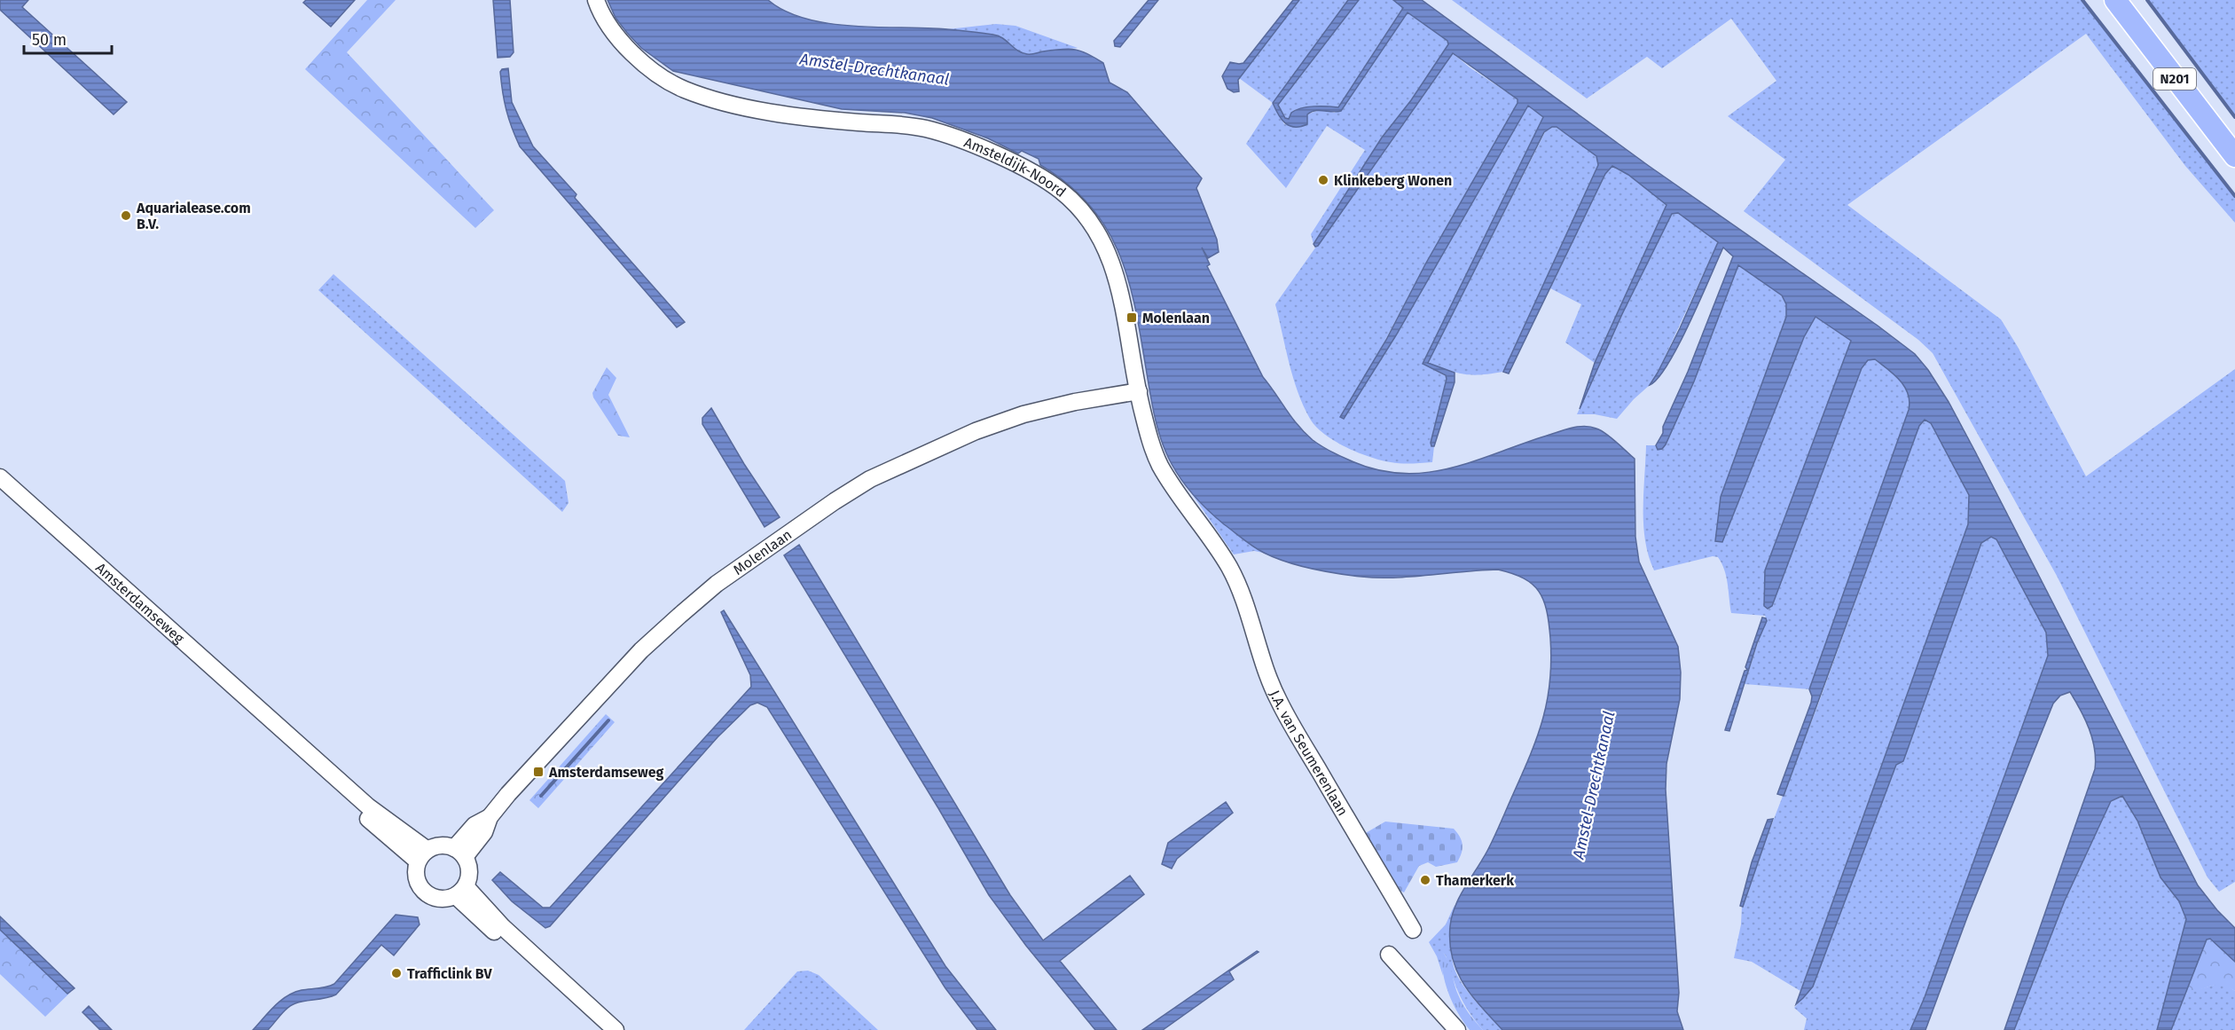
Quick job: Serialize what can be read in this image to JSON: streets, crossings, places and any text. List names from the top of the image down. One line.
{"streets":{"main road":["N201"],"street":["Amsteldijk-Noord","Molenlaan","Amsterdamseweg","J.A. van Seumerenlaan"]},"crossings":[["Amsteldijk-Noord","Molenlaan"],["Amsteldijk-Noord","J.A. van Seumerenlaan"],["Molenlaan","Amsterdamseweg"]],"water":["Amstel-Drechtkanaal"],"places":{"other":["Klinkeberg Wonen","Aquarialease.com B.V.","Thamerkerk","Trafficlink BV"],"transit":["Molenlaan","Amsterdamseweg"]},"scale_bar":"50 m"}
